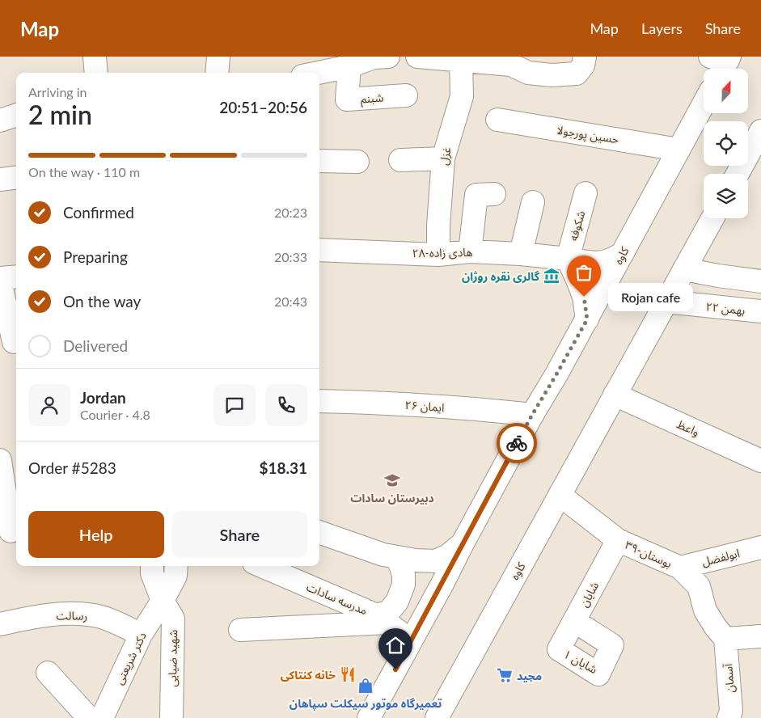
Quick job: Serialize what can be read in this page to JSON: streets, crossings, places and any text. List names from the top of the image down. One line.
{"streets":{"street":["شبنم","حسین پورجولا","غزل","شکوفه","۲۸-هادی زاده","کاوه","۲۲ بهمن","۲۶ ایمان","واعظ","۳۹-بوستان","ابولفضل","شایان","مدرسه سادات","رسالت","دکتر شریعتی","شهید ضیایی","شایان ۱","آسمان"]},"crossings":[["حسین پورجولا","کاوه"],["غزل","۲۸-هادی زاده"],["شکوفه","۲۸-هادی زاده"],["۲۸-هادی زاده","کاوه"],["کاوه","۲۲ بهمن"],["کاوه","۲۶ ایمان"],["کاوه","واعظ"],["کاوه","۳۹-بوستان"],["کاوه","مدرسه سادات"],["۳۹-بوستان","ابولفضل"],["۳۹-بوستان","شایان"],["۳۹-بوستان","آسمان"],["شایان","شایان ۱"],["رسالت","دکتر شریعتی"],["دکتر شریعتی","شهید ضیایی"]],"places":{"museum":["گالری نقره روژان"],"other":["Rojan cafe"],"school or university":["دبیرستان سادات"],"restaurant":["خانه کنتاکی"],"supermarket":["مجید"],"shop":["تعمیرگاه موتور سیکلت سپاهان"]},"north":"top","page":{"header":"Map","nav":["Map","Layers","Share"],"heading":["2 min","Arriving in","20:51–20:56"],"panel":["Jordan","Courier · 4.8","Order #5283","$18.31"],"bar":"On the way · 110 m","list":[["Confirmed","20:23"],["Preparing","20:33"],["On the way","20:43"],"Delivered"],"bubble":"Rojan cafe","buttons":["Help","Share"]}}
